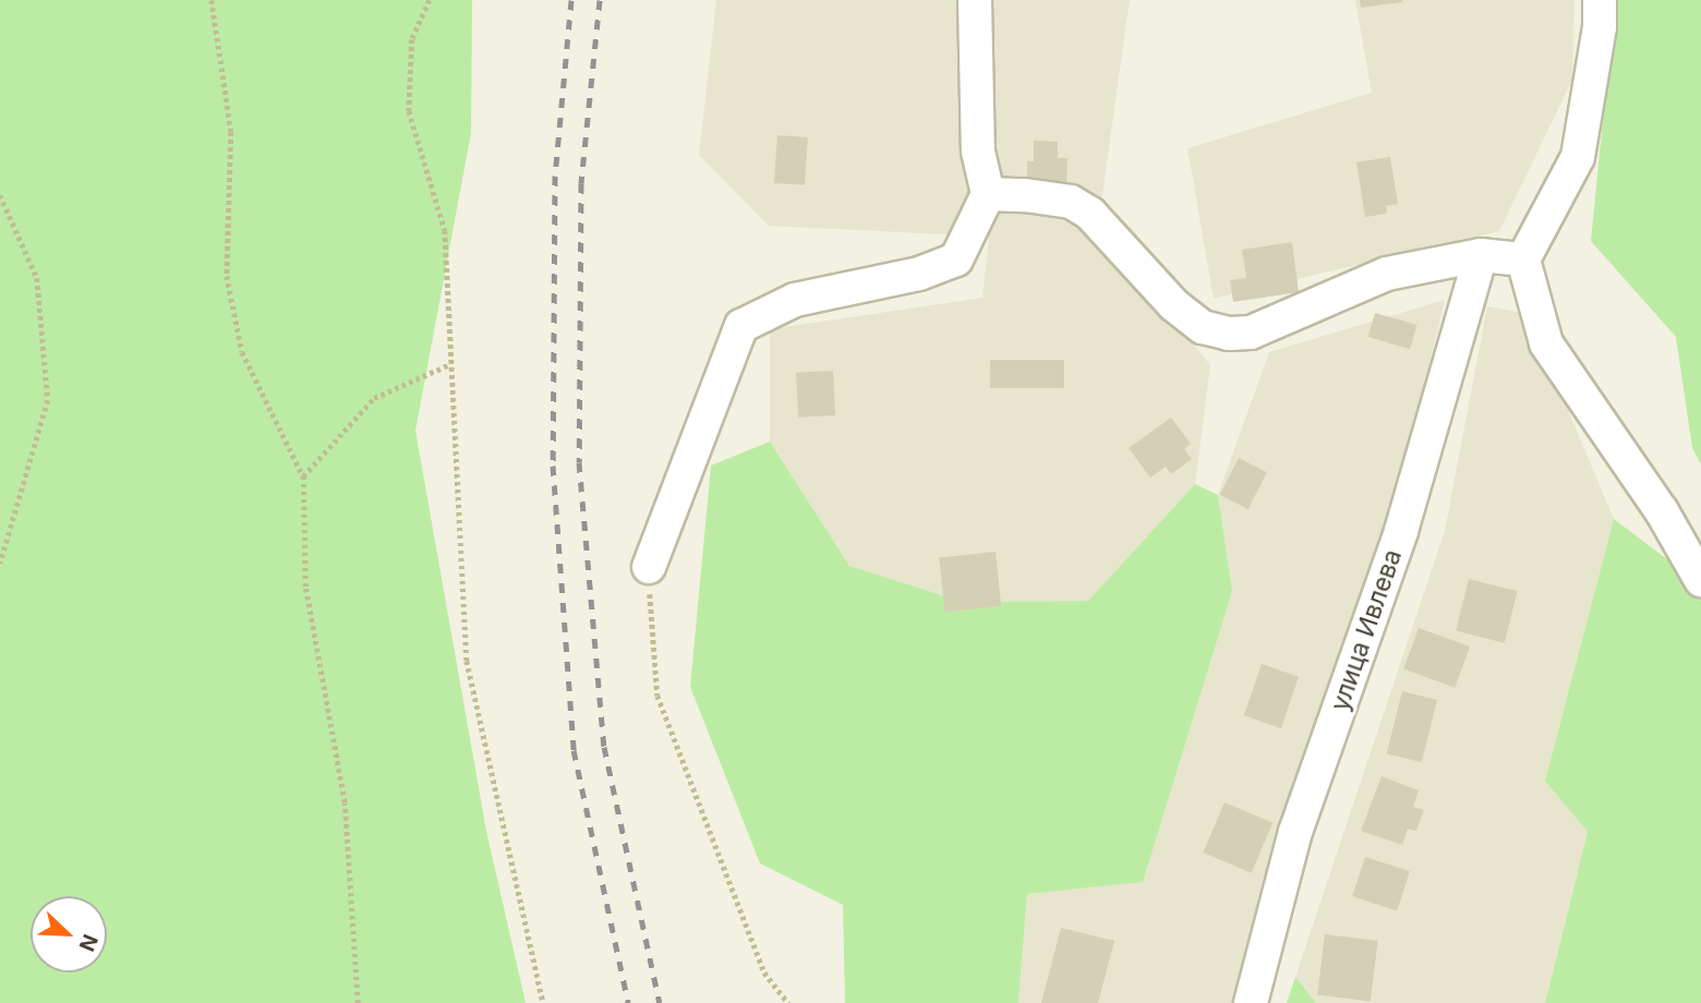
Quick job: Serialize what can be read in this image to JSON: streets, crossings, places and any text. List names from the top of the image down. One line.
{"streets":{"street":["улица Ивлева"]},"north":"bottom right"}
